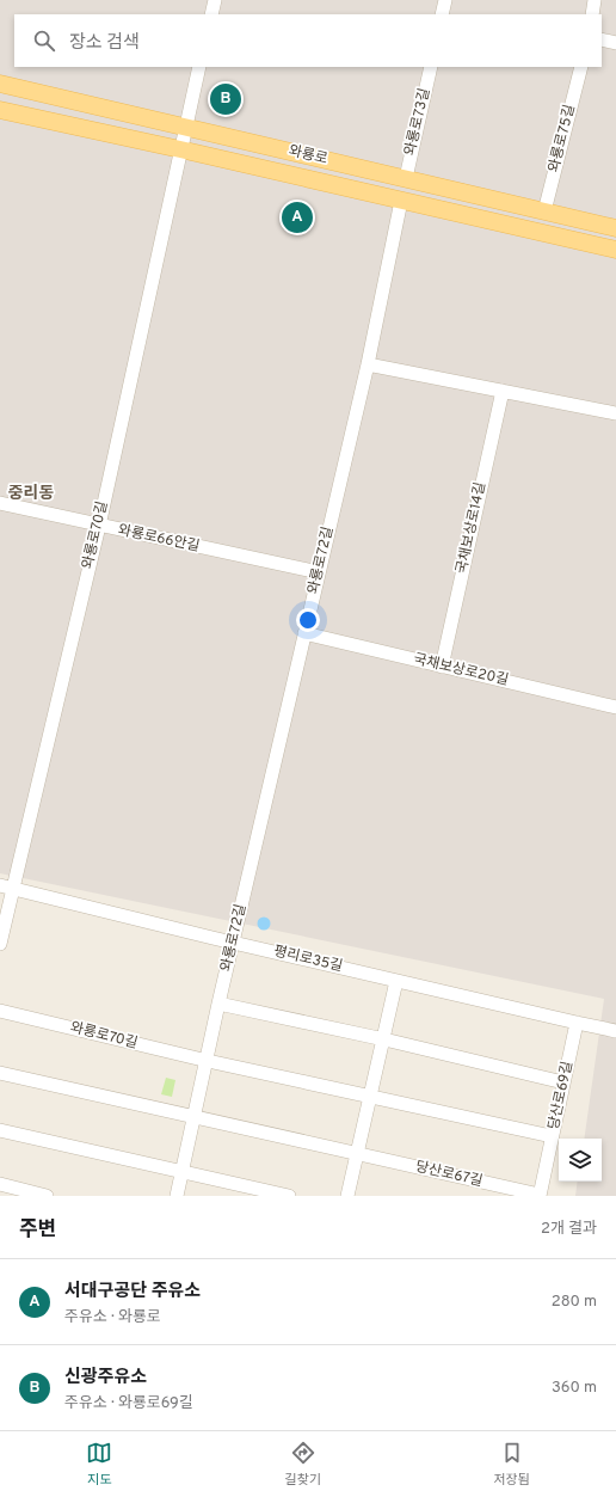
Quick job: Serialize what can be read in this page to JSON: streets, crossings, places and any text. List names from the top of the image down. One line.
{"streets":{"main road":["와룡로"],"street":["와룡로73길","와룡로75길","국채보상로14길","와룡로70길","와룡로66안길","와룡로72길","국채보상로20길","평리로35길","당산로69길","당산로67길"]},"crossings":[["와룡로73길","와룡로"],["와룡로75길","와룡로"],["와룡로","와룡로70길"],["와룡로","와룡로72길"],["국채보상로14길","국채보상로20길"],["와룡로70길","와룡로66안길"],["와룡로70길","와룡로72길"],["와룡로70길","평리로35길"],["와룡로66안길","와룡로72길"],["와룡로72길","국채보상로20길"],["와룡로72길","평리로35길"],["평리로35길","당산로69길"],["당산로69길","당산로67길"]],"districts":["중리동"],"page":{"search":"장소 검색","pins":["B","A"],"heading":["주변","2개 결과"],"list":[{"mark":"A","name":"서대구공단 주유소","note":"주유소 · 와룡로","value":"280 m"},{"mark":"B","name":"신광주유소","note":"주유소 · 와룡로69길","value":"360 m"}],"nav":["지도","길찾기","저장됨"]}}
